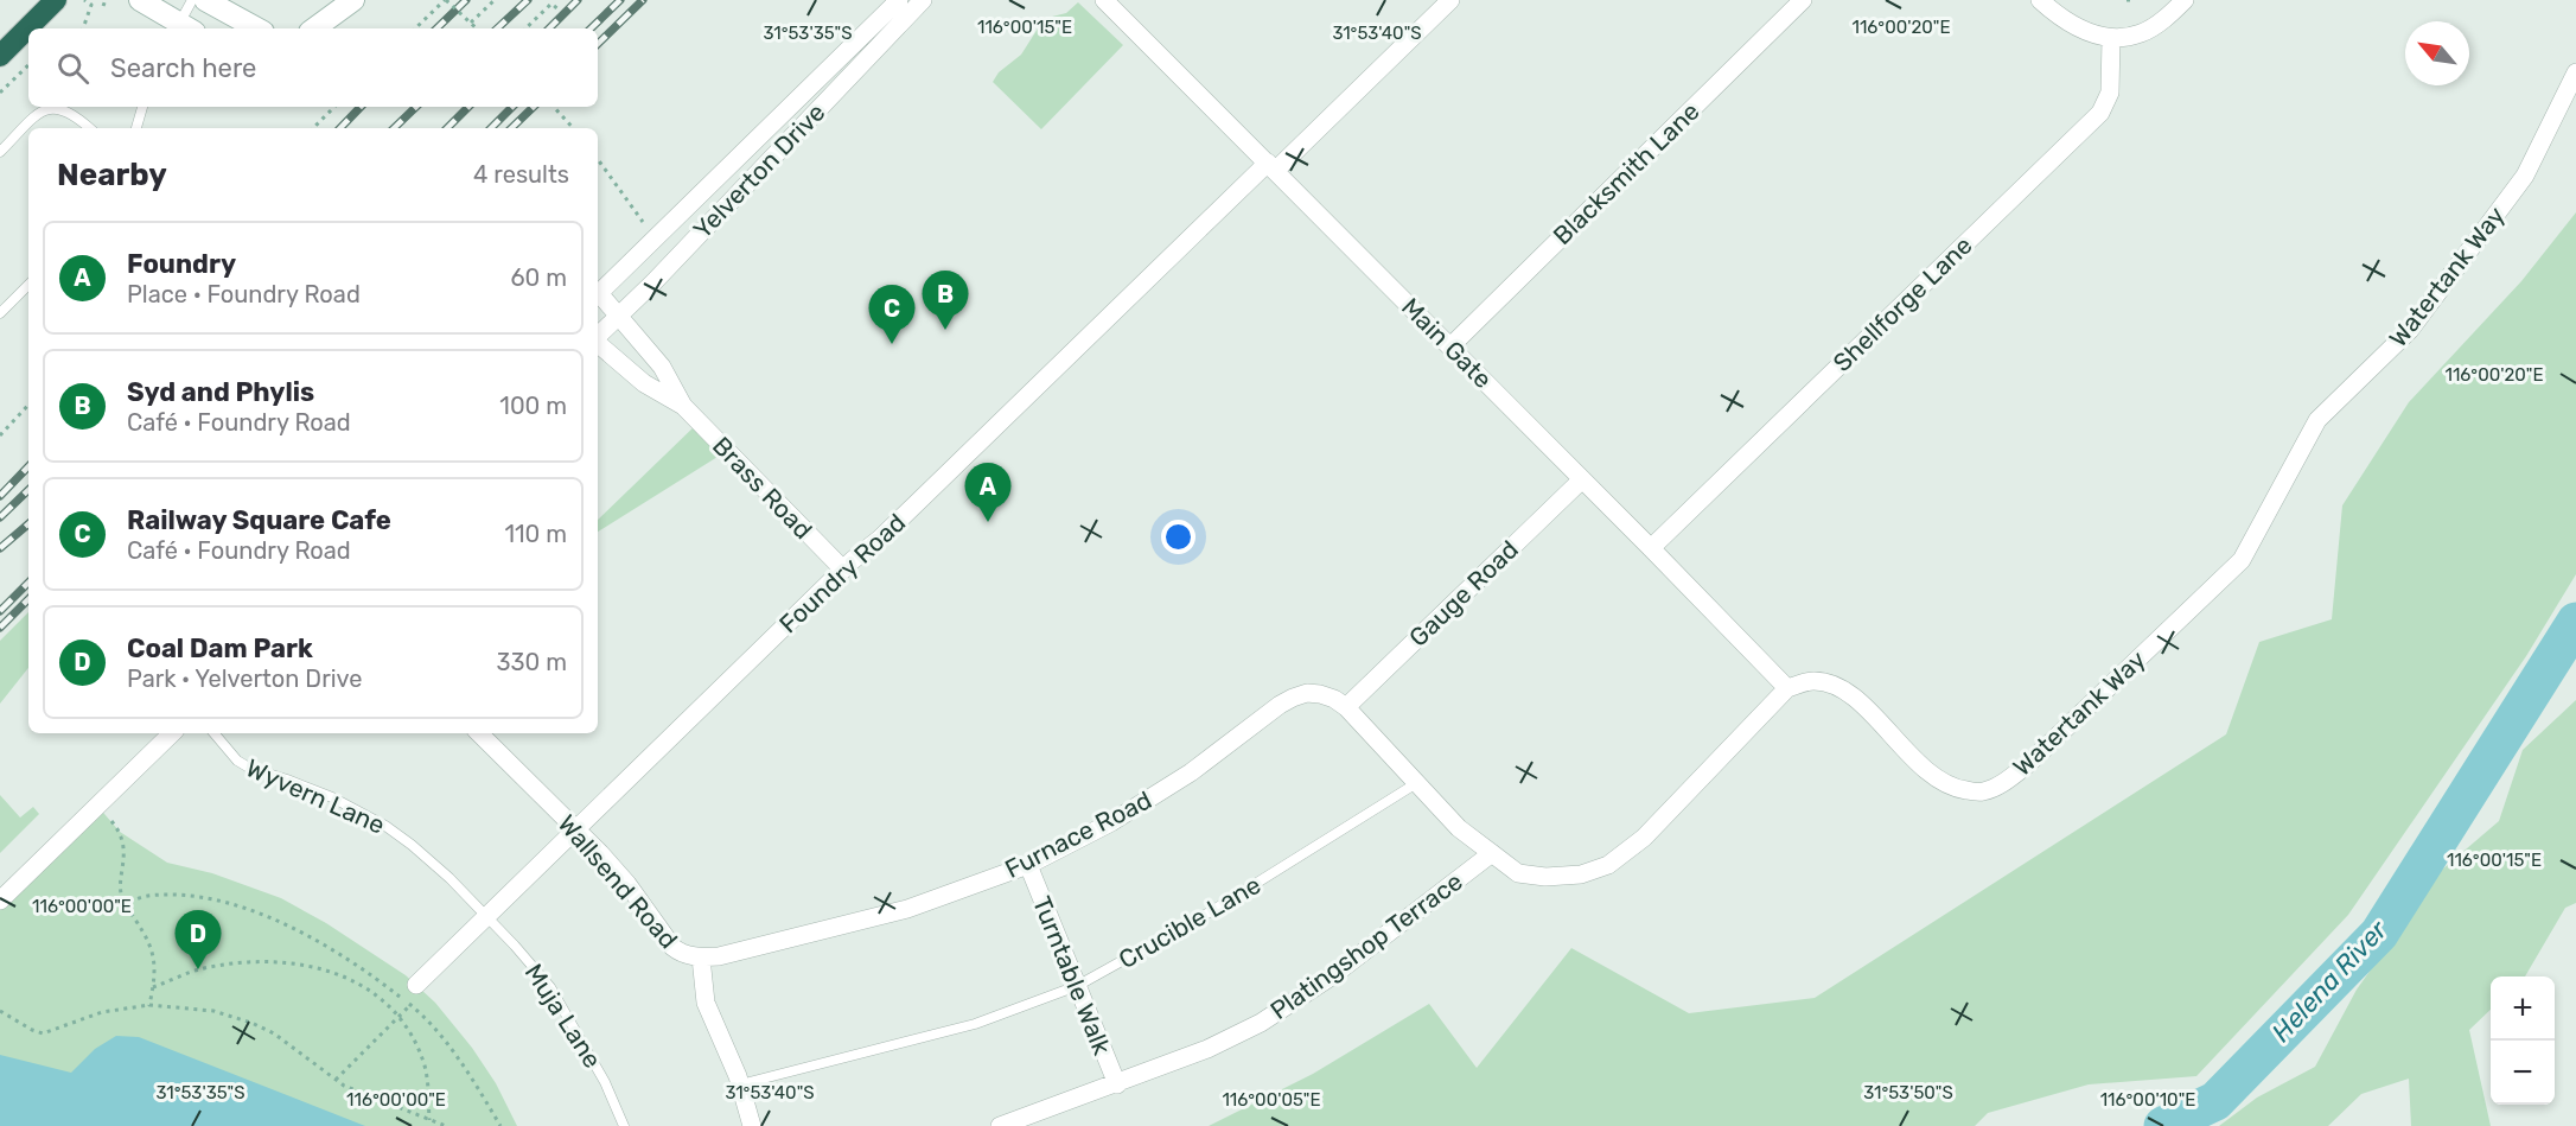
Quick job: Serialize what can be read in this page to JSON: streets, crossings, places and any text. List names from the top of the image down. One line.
{"streets":{"street":["Yelverton Drive","Blacksmith Lane","Watertank Way","Shellforge Lane","Main Gate","Brass Road","Foundry Road","Gauge Road","Furnace Road","Wallsend Road","Platingshop Terrace","Turntable Walk"],"lane":["Wyvern Lane","Crucible Lane","Muja Lane"]},"crossings":[["Yelverton Drive","Brass Road"],["Blacksmith Lane","Main Gate"],["Watertank Way","Main Gate"],["Shellforge Lane","Main Gate"],["Main Gate","Foundry Road"],["Main Gate","Gauge Road"],["Brass Road","Foundry Road"],["Foundry Road","Wyvern Lane"],["Foundry Road","Wallsend Road"],["Foundry Road","Muja Lane"],["Gauge Road","Furnace Road"],["Wyvern Lane","Muja Lane"],["Furnace Road","Wallsend Road"],["Furnace Road","Turntable Walk"],["Wallsend Road","Crucible Lane"],["Crucible Lane","Turntable Walk"],["Platingshop Terrace","Turntable Walk"]],"water":["Helena River"],"north":"top left","page":{"search":"Search here","heading":["Nearby","4 results"],"list":[{"mark":"A","name":"Foundry","note":"Place · Foundry Road","value":"60 m"},{"mark":"B","name":"Syd and Phylis","note":"Café · Foundry Road","value":"100 m"},{"mark":"C","name":"Railway Square Cafe","note":"Café · Foundry Road","value":"110 m"},{"mark":"D","name":"Coal Dam Park","note":"Park · Yelverton Drive","value":"330 m"}],"pins":["B","C","A","D"],"map_buttons":["+","−"]},"coordinates":["116°00'15\"E","116°00'20\"E","31°53'35\"S","31°53'40\"S","116°00'00\"E","31°53'50\"S","116°00'05\"E","116°00'10\"E"]}
